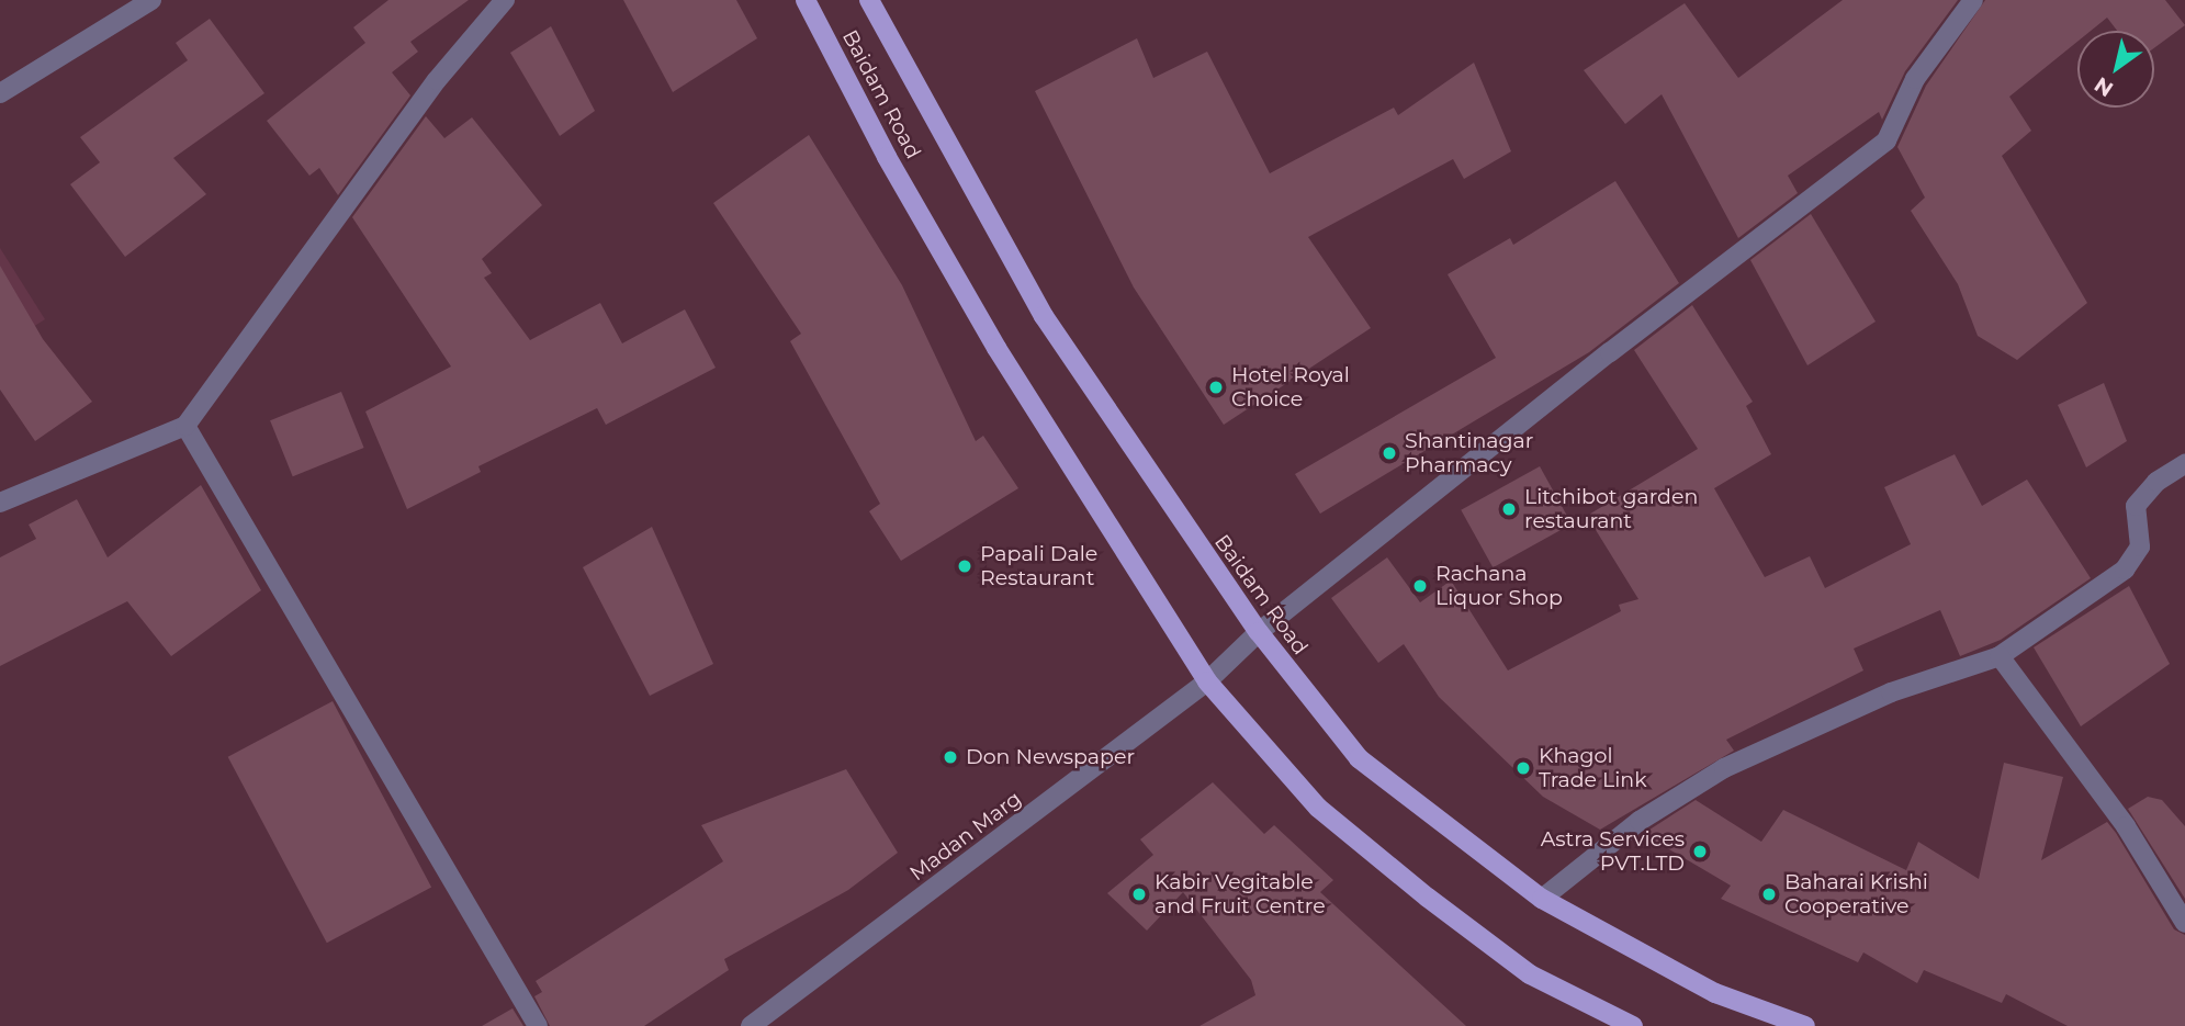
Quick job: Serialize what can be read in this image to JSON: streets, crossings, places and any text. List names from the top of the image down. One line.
{"streets":{"main road":["Baidam Road"],"street":["Madan Marg"]},"crossings":[["Baidam Road","Madan Marg"]],"places":["Hotel Royal Choice","Shantinagar Pharmacy","Litchibot garden restaurant","Papali Dale Restaurant","Rachana Liquor Shop","Don Newspaper","Khagol Trade Link","Astra Services PVT.LTD","Kabir Vegitable and Fruit Centre","Baharai Krishi Cooperative"],"north":"bottom left"}
